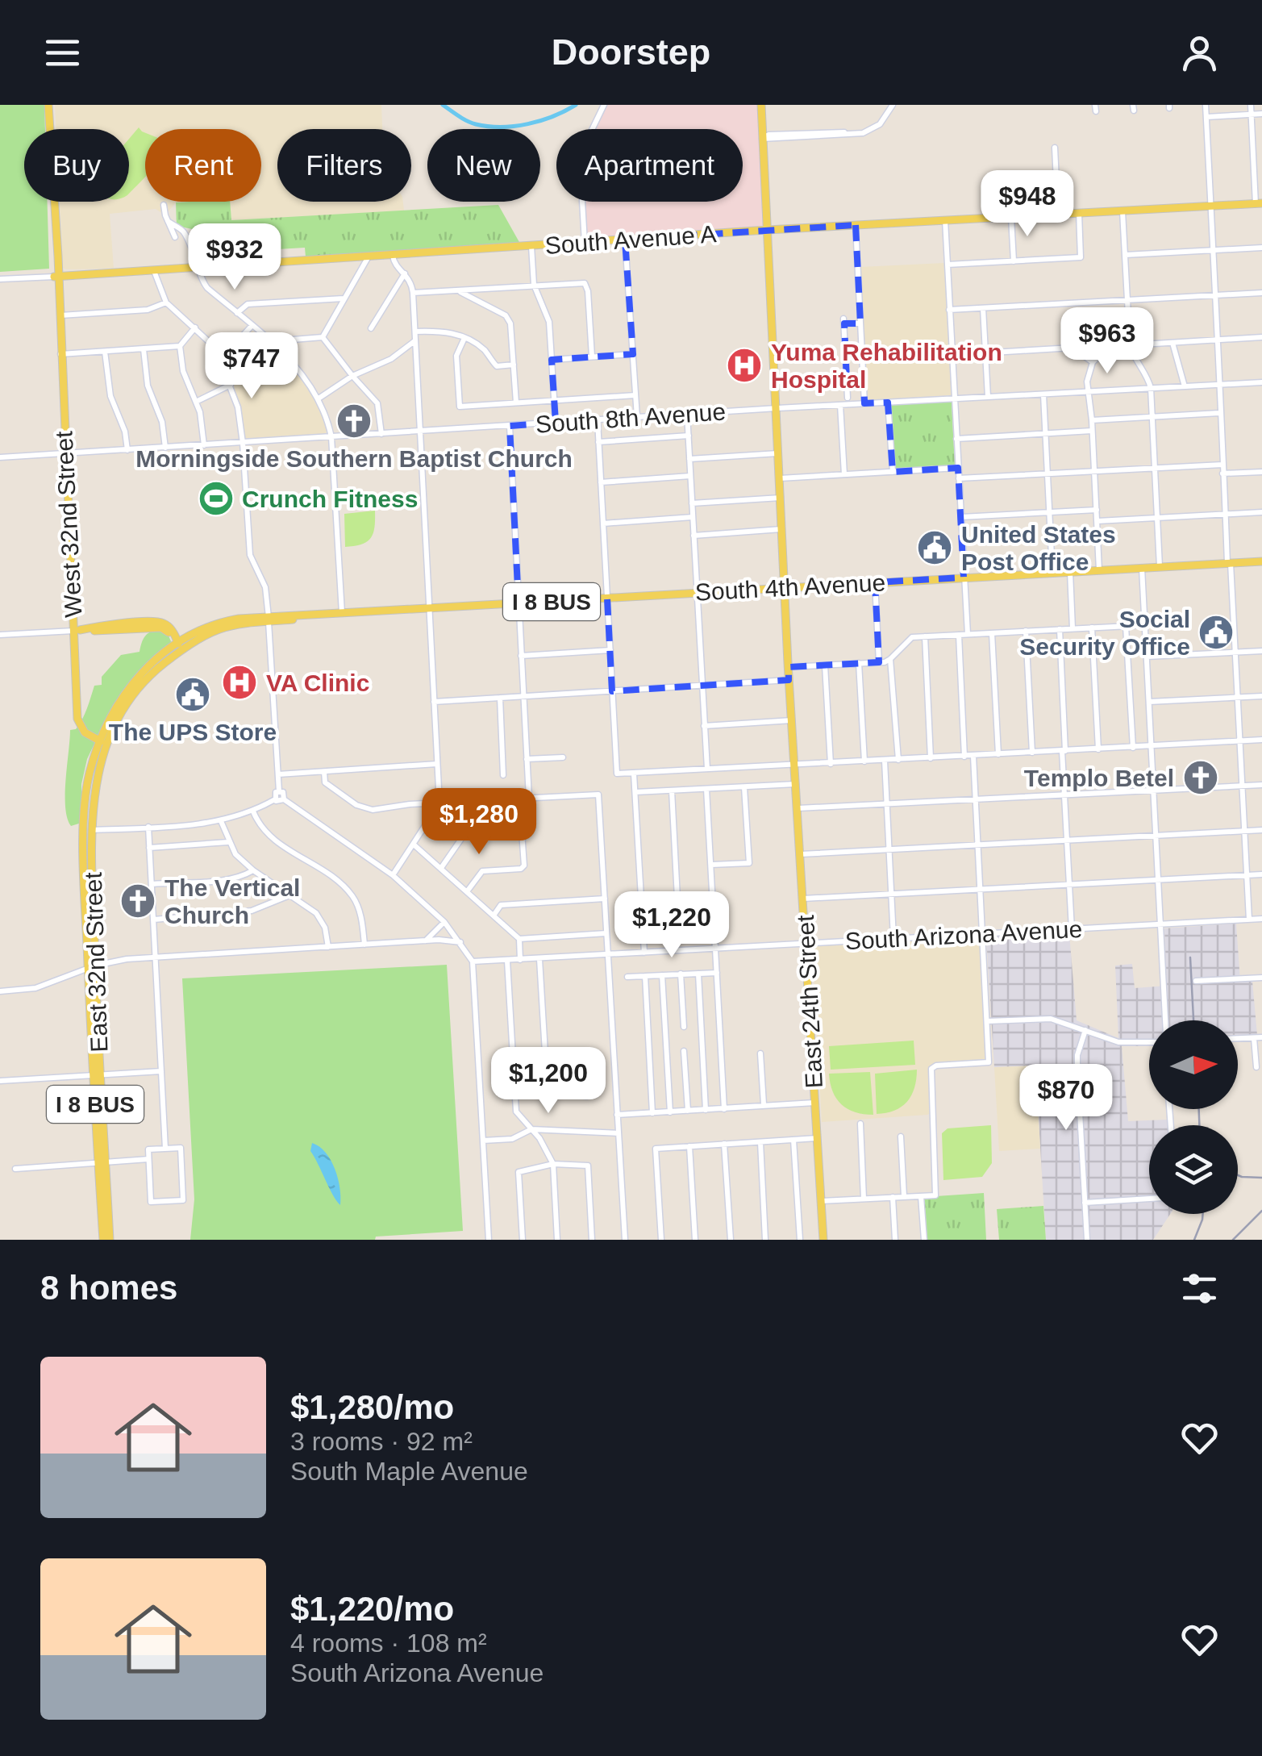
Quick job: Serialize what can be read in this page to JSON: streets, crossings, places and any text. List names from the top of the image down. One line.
{"streets":{"main road":["South Avenue A","West 32nd Street","South 4th Avenue","I 8 BUS","East 32nd Street","East 24th Street"],"street":["South 8th Avenue","South Arizona Avenue"]},"crossings":[["South Avenue A","West 32nd Street"],["South Avenue A","East 24th Street"],["South 8th Avenue","West 32nd Street"],["South 8th Avenue","East 24th Street"],["West 32nd Street","I 8 BUS"],["South 4th Avenue","East 24th Street"],["I 8 BUS","East 32nd Street"],["South Arizona Avenue","East 24th Street"]],"places":{"hospital":["Yuma Rehabilitation Hospital","VA Clinic"],"church":["Morningside Southern Baptist Church","Templo Betel","The Vertical Church"],"sports":["Crunch Fitness"],"public building":["United States Post Office","Social Security Office","The UPS Store"]},"north":"right","page":{"header":"Doorstep","chip":["Buy","Rent","Filters","New","Apartment"],"price":["$948","$932","$963","$747","$1,280","$1,220","$1,200","$870"],"heading":"8 homes","list":[{"name":"$1,280/mo","note":"3 rooms · 92 m² · South Maple Avenue"},{"name":"$1,220/mo","note":"4 rooms · 108 m² · South Arizona Avenue"}]}}
